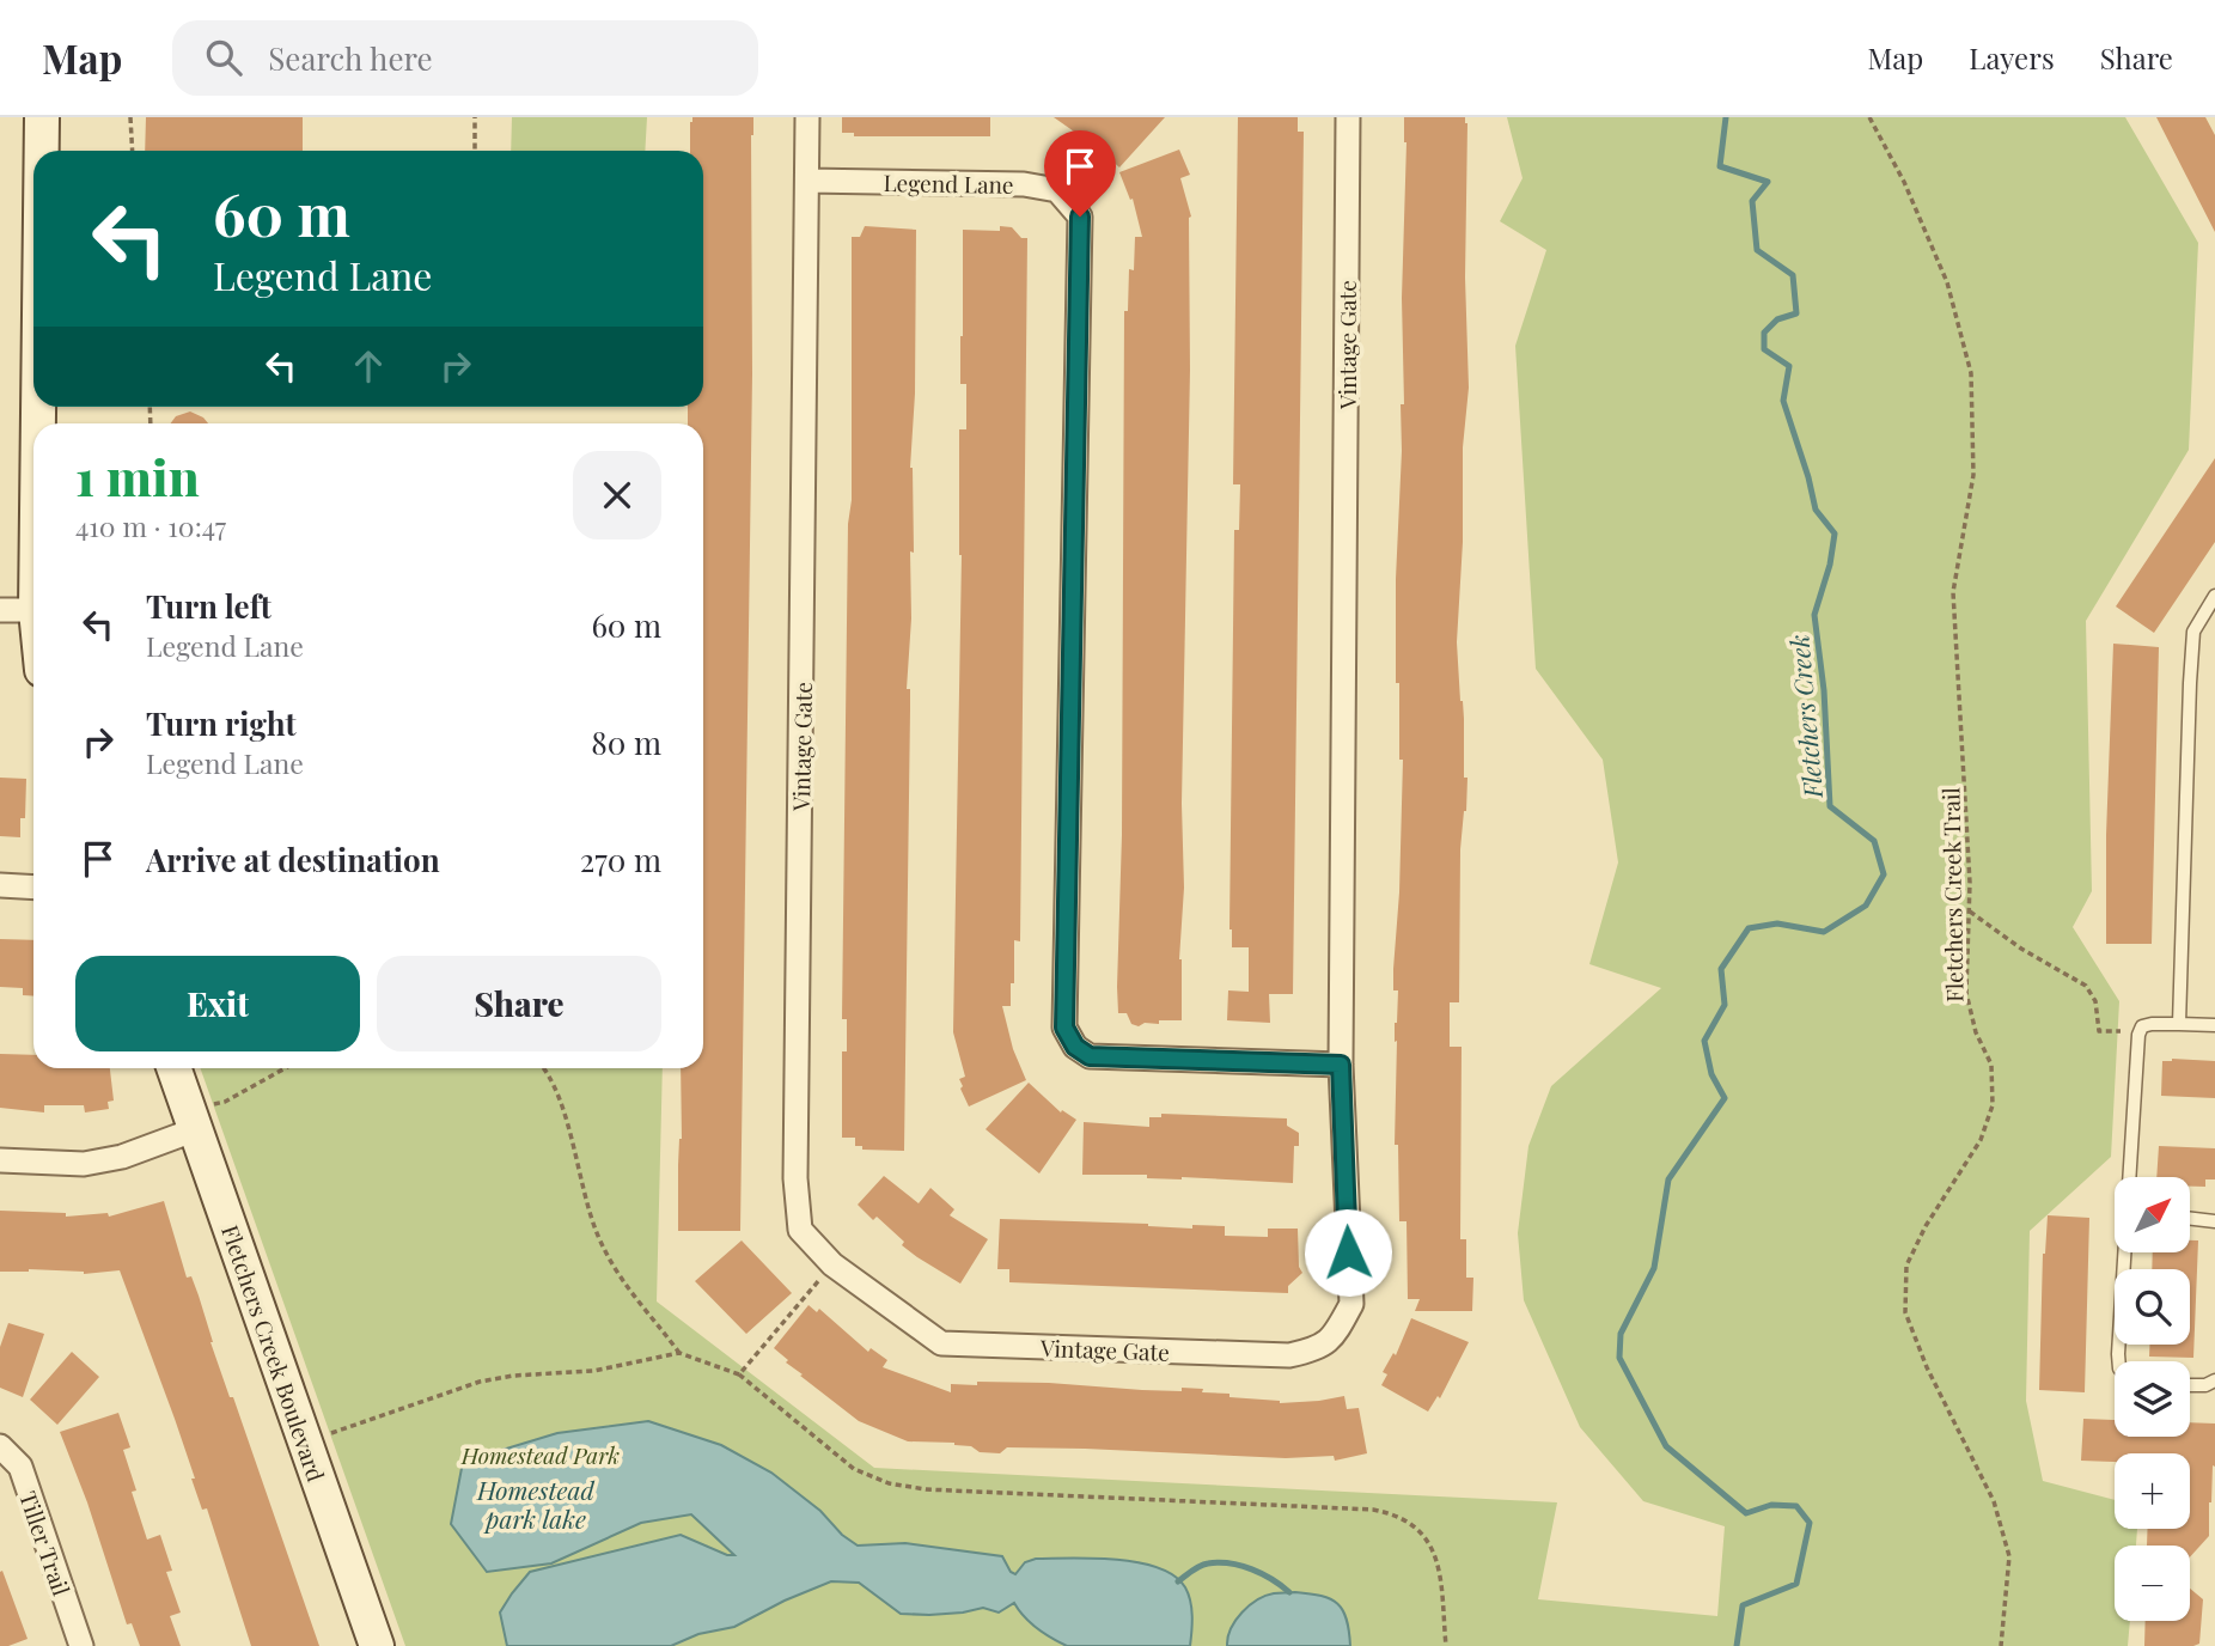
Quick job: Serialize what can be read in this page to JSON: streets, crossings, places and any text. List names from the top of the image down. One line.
{"streets":{"street":["Legend Lane","Vintage Gate","Fletchers Creek Boulevard","Tiller Trail"],"path":["Fletchers Creek Trail"]},"crossings":[["Legend Lane","Vintage Gate"]],"water":["Fletchers Creek","Homestead park lake"],"parks":["Homestead Park"],"north":"top right","page":{"header":"Map","search":"Search here","nav":["Map","Layers","Share"],"turn":["60 m","Legend Lane"],"heading":["1 min","410 m · 10:47"],"list":[{"name":"Turn left","note":"Legend Lane","value":"60 m"},{"name":"Turn right","note":"Legend Lane","value":"80 m"},{"name":"Arrive at destination","value":"270 m"}],"buttons":["Exit","Share"],"map_buttons":["+","−"]}}
